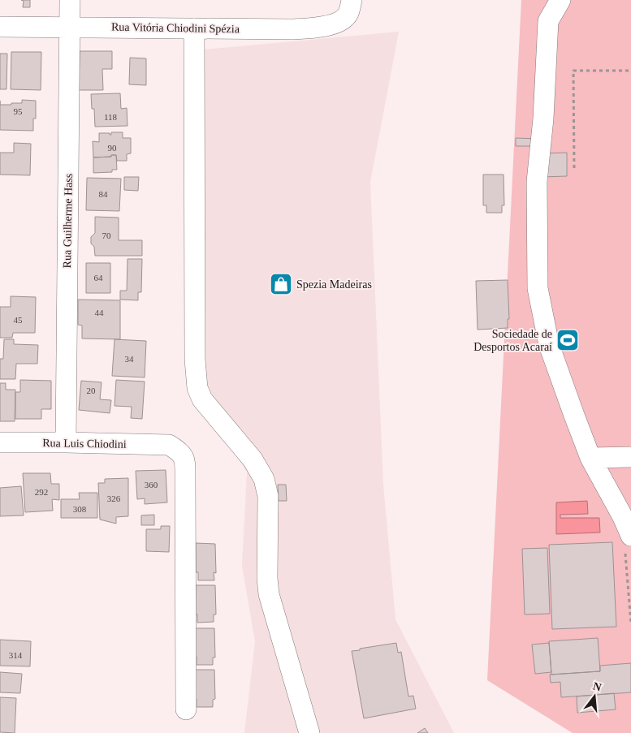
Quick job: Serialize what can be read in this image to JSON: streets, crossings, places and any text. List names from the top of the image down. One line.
{"streets":{"street":["Rua Vitória Chiodini Spézia","Rua Guilherme Hass","Rua Luis Chiodini"]},"crossings":[["Rua Vitória Chiodini Spézia","Rua Guilherme Hass"],["Rua Guilherme Hass","Rua Luis Chiodini"]],"places":{"shop":["Spezia Madeiras"],"sports":["Sociedade de Desportos Acaraí"]},"house_numbers":["95","118","90","84","70","64","44","45","34","20","360","292","326","308","314"],"north":"top"}
